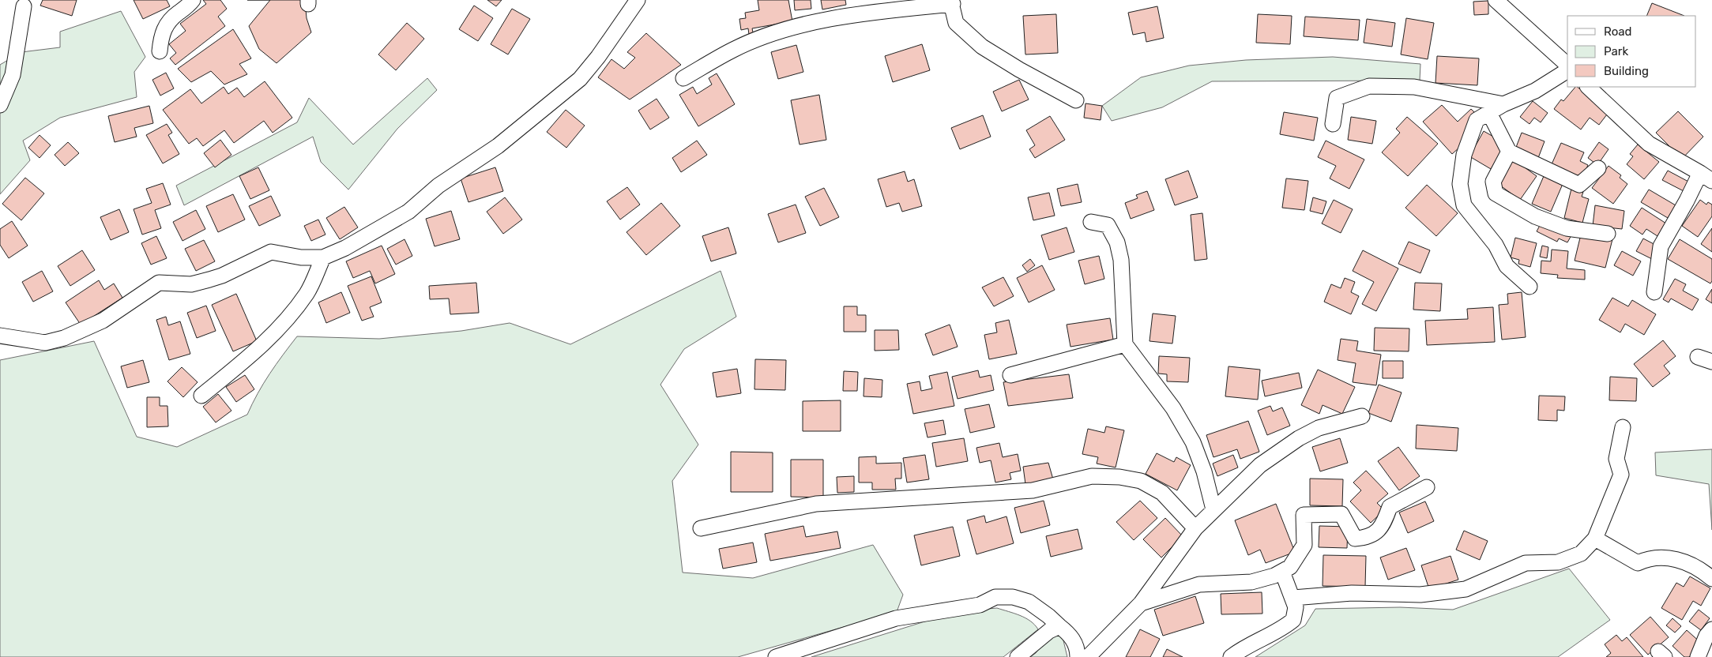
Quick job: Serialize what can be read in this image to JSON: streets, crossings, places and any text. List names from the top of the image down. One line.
{"legend":["Road","Park","Building"]}
